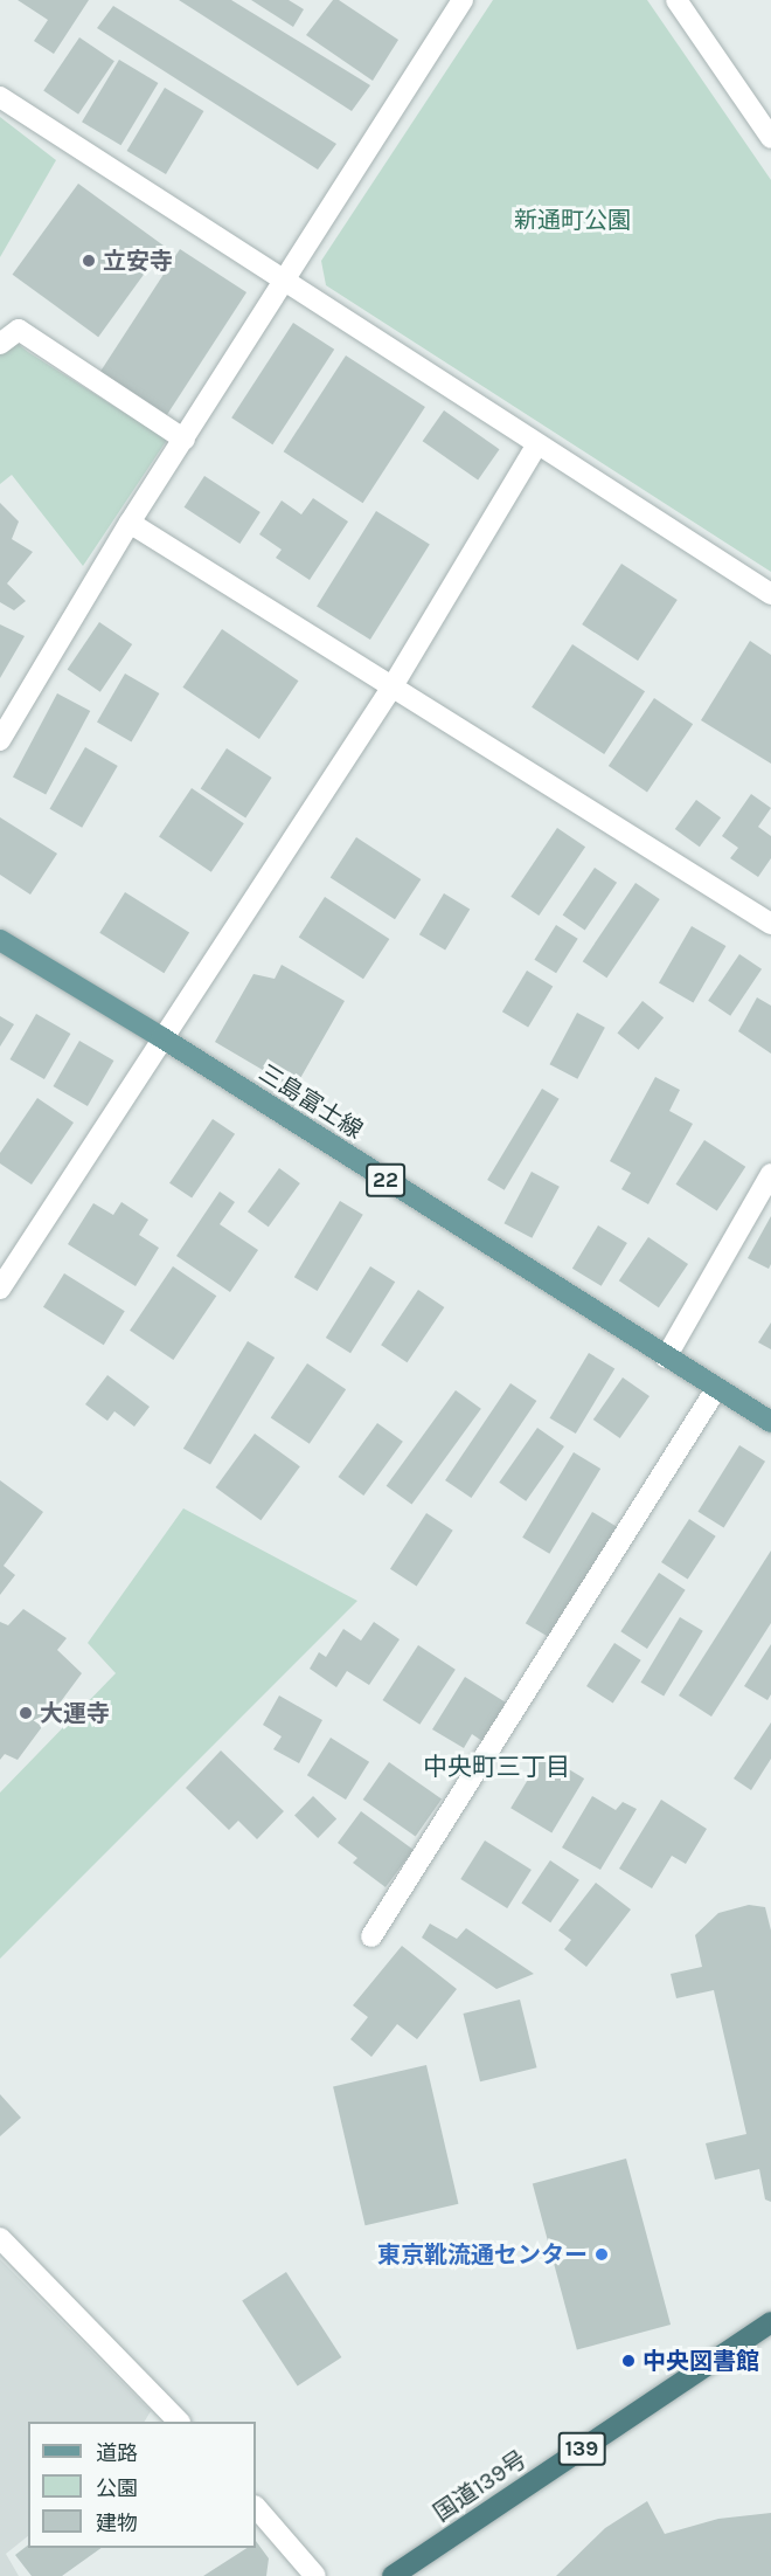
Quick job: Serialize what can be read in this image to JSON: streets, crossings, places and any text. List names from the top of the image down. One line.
{"streets":{"highway":["139","国道139号"],"main road":["三島富士線","22"]},"districts":["中央町三丁目"],"parks":["新通町公園"],"places":["立安寺","大運寺","東京靴流通センター","中央図書館"],"legend":["道路","公園","建物"]}
